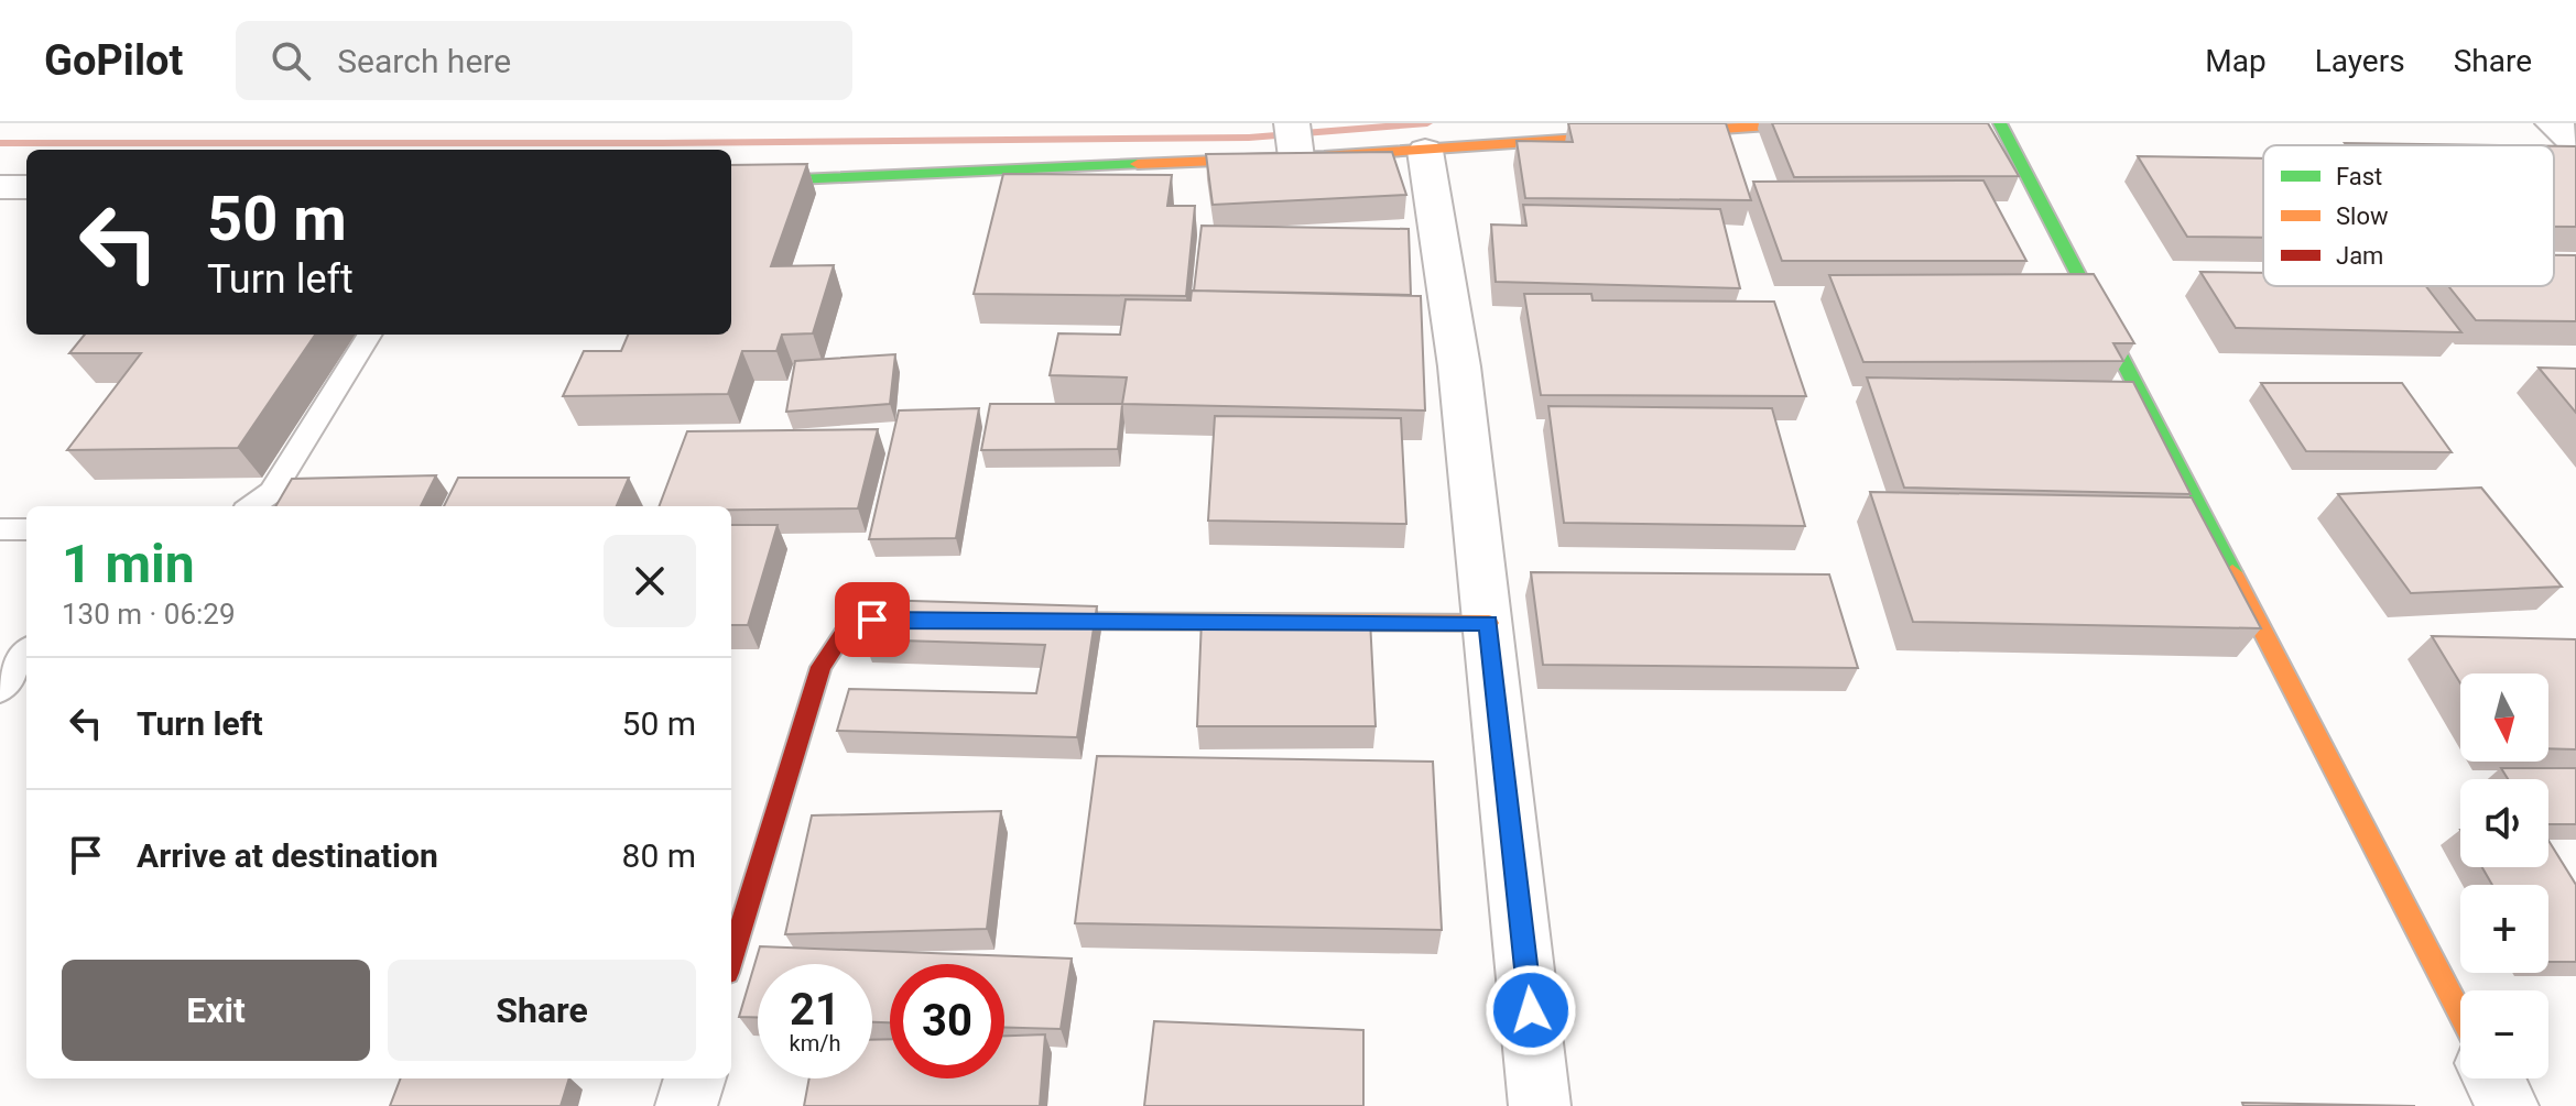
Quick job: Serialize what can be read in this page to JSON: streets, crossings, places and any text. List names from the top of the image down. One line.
{"legend":["Fast","Slow","Jam"],"north":"bottom","page":{"header":"GoPilot","search":"Search here","nav":["Map","Layers","Share"],"turn":["50 m","Turn left"],"heading":["1 min","130 m · 06:29"],"list":[{"name":"Turn left","value":"50 m"},{"name":"Arrive at destination","value":"80 m"}],"map_buttons":["+","−"],"buttons":["Exit","Share"],"speed":"21 km/h","limit":"30"}}
